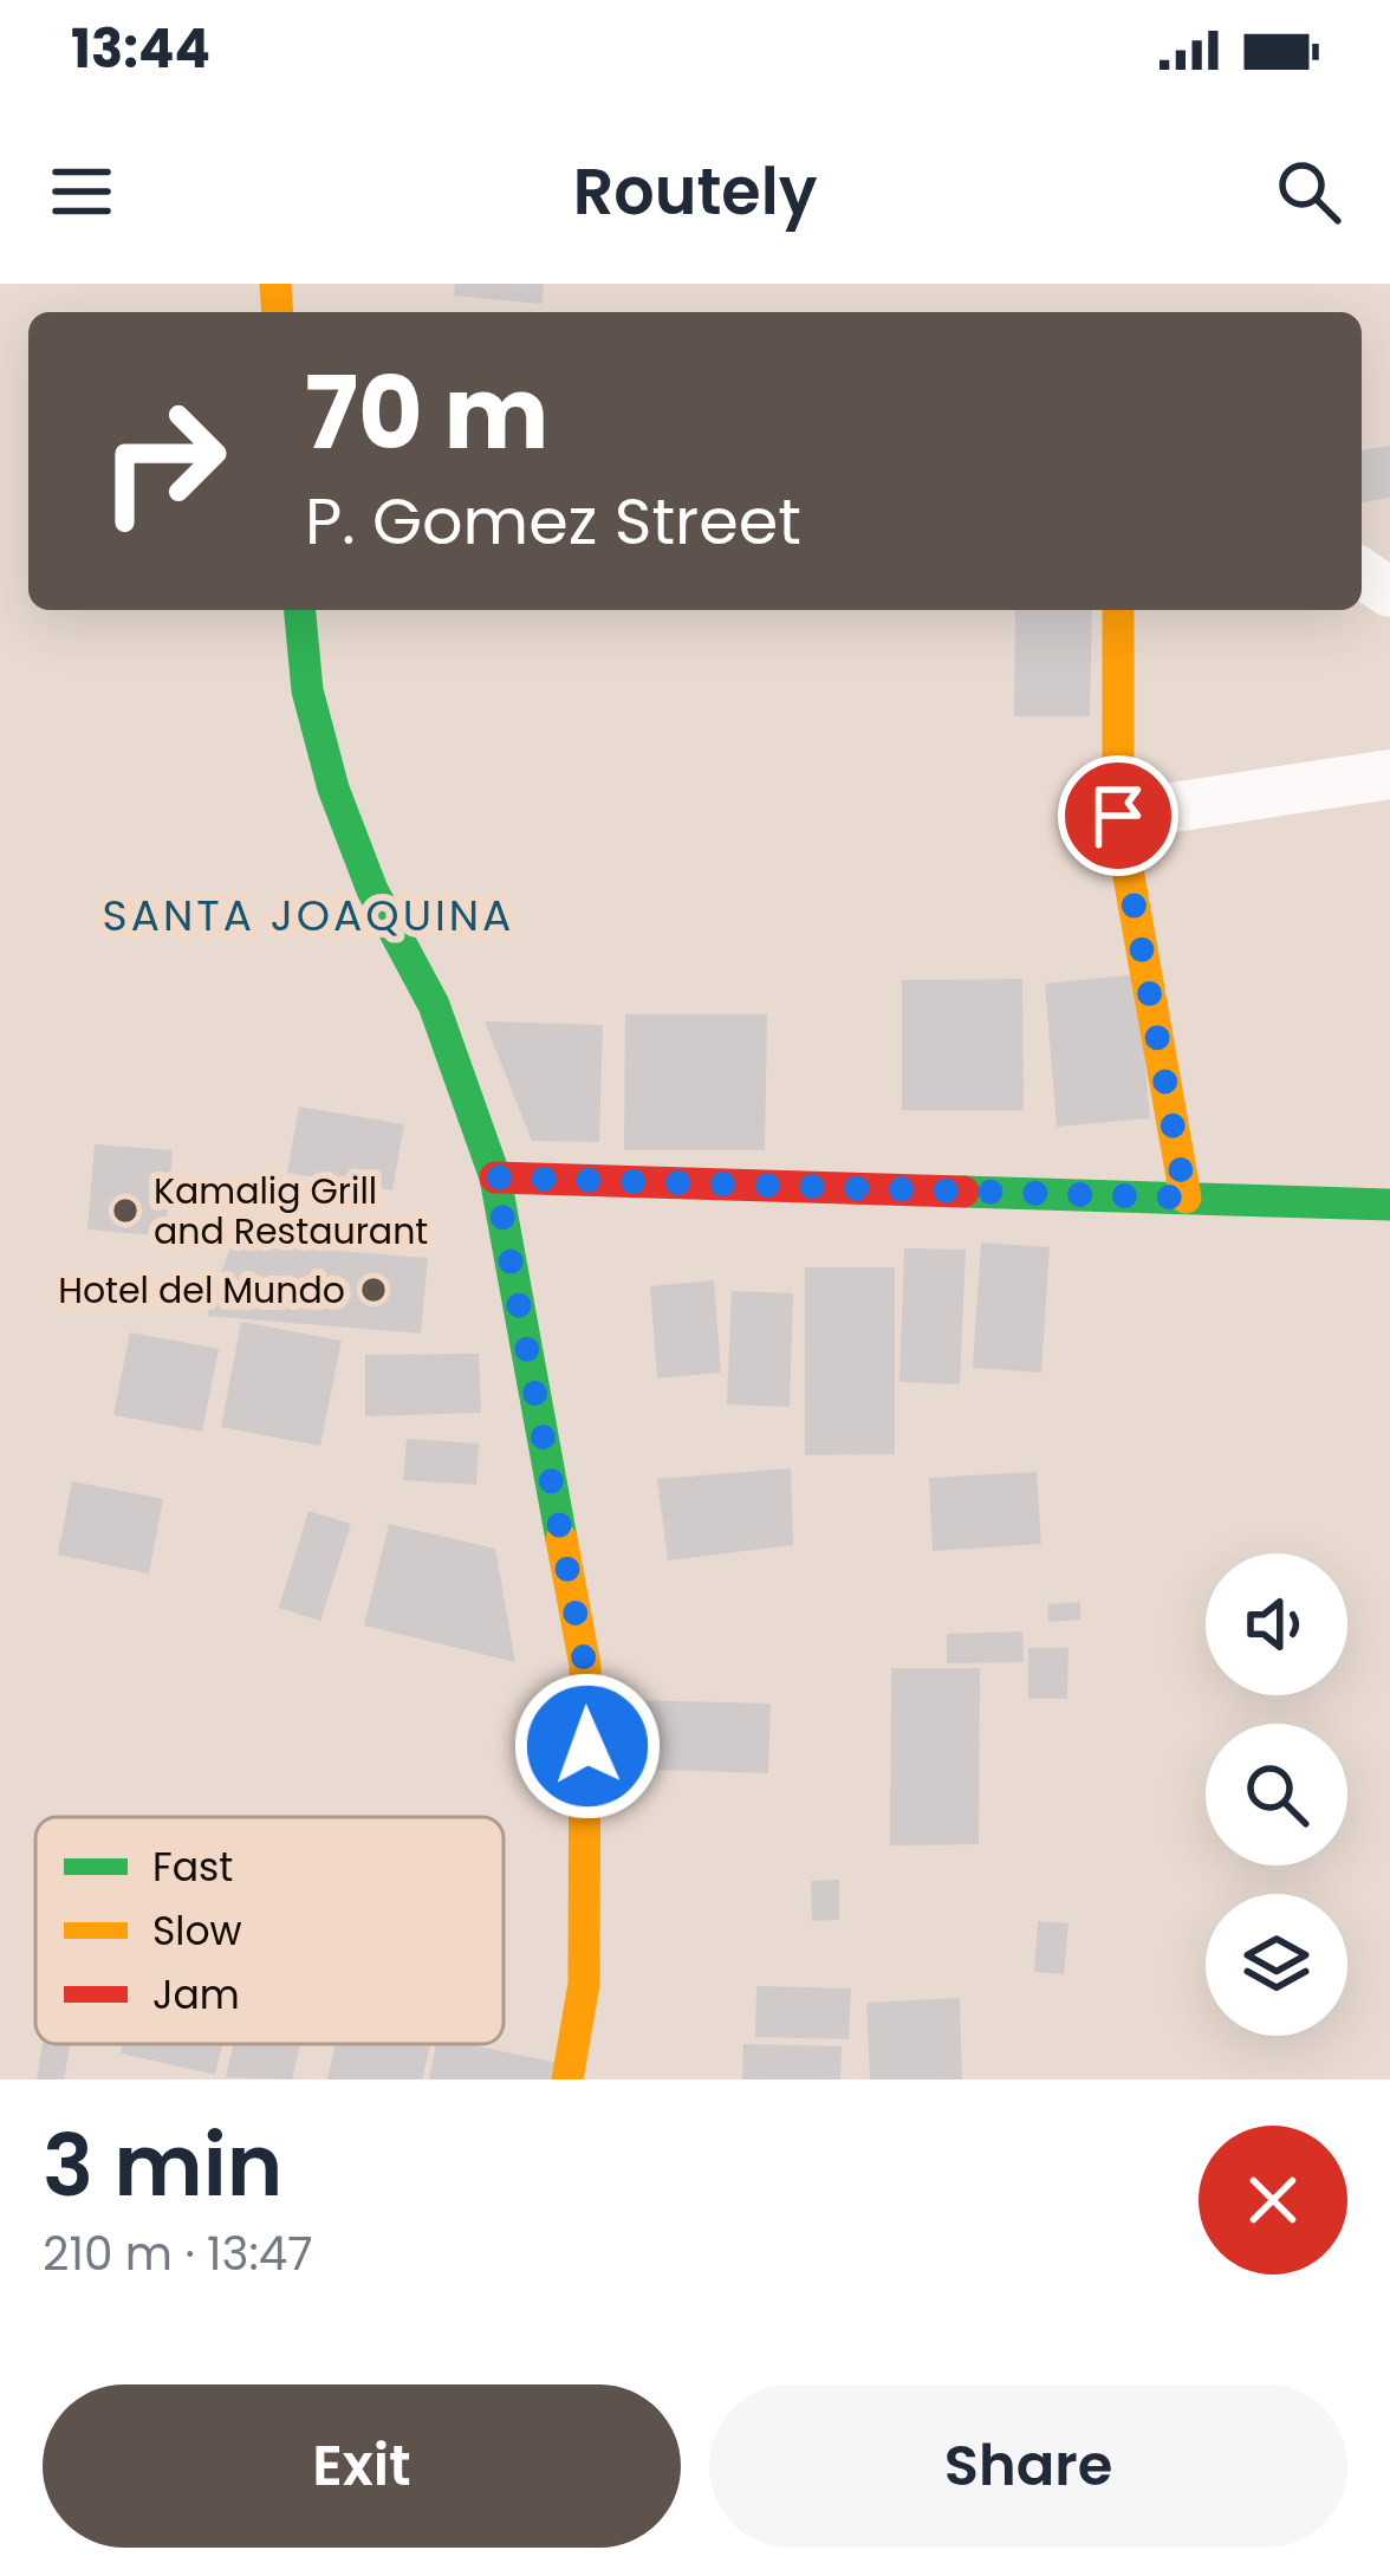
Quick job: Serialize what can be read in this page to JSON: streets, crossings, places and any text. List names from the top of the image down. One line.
{"districts":["SANTA JOAQUINA"],"places":["Kamalig Grill and Restaurant","Hotel del Mundo"],"legend":["Fast","Slow","Jam"],"page":{"status":"13:44","header":"Routely","turn":["70 m","P. Gomez Street"],"heading":["3 min","210 m · 13:47"],"buttons":["Exit","Share"]}}
